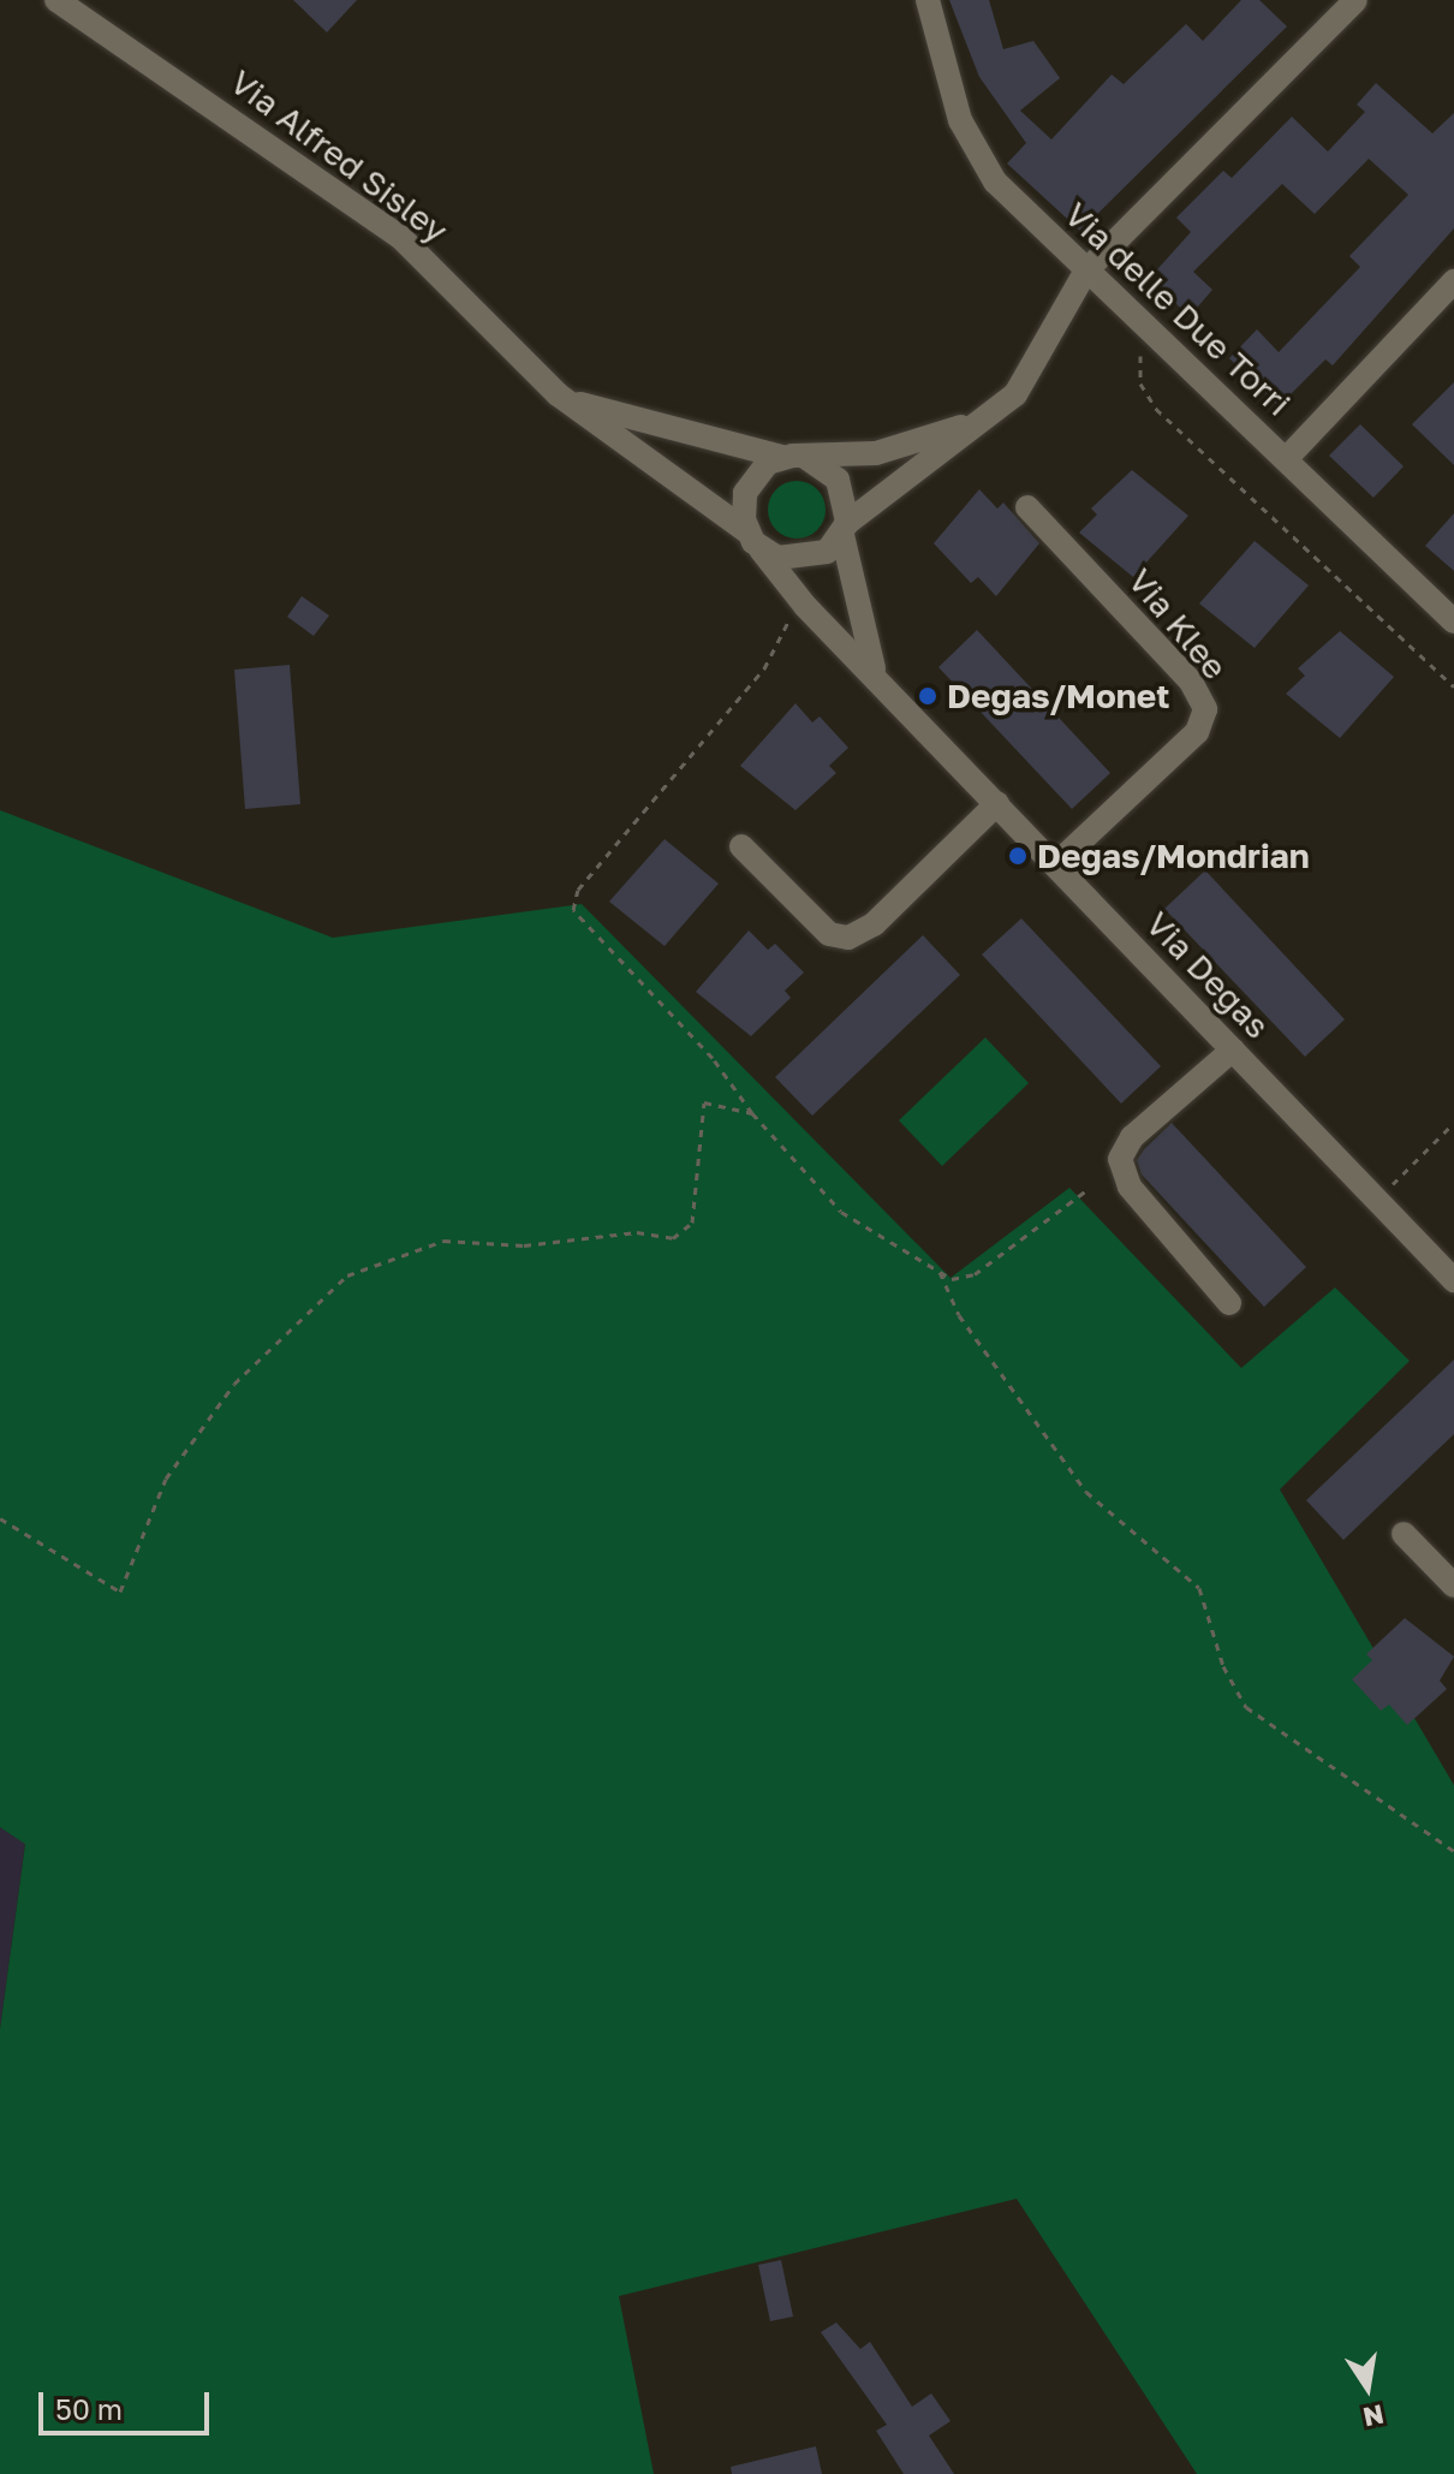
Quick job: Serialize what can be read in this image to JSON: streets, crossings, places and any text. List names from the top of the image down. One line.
{"streets":{"street":["Via Alfred Sisley","Via delle Due Torri","Via Klee","Via Degas"]},"crossings":[["Via Alfred Sisley","Via Degas"],["Via Klee","Via Degas"]],"places":["Degas/Monet","Degas/Mondrian"],"scale_bar":"50 m","north":"bottom"}
